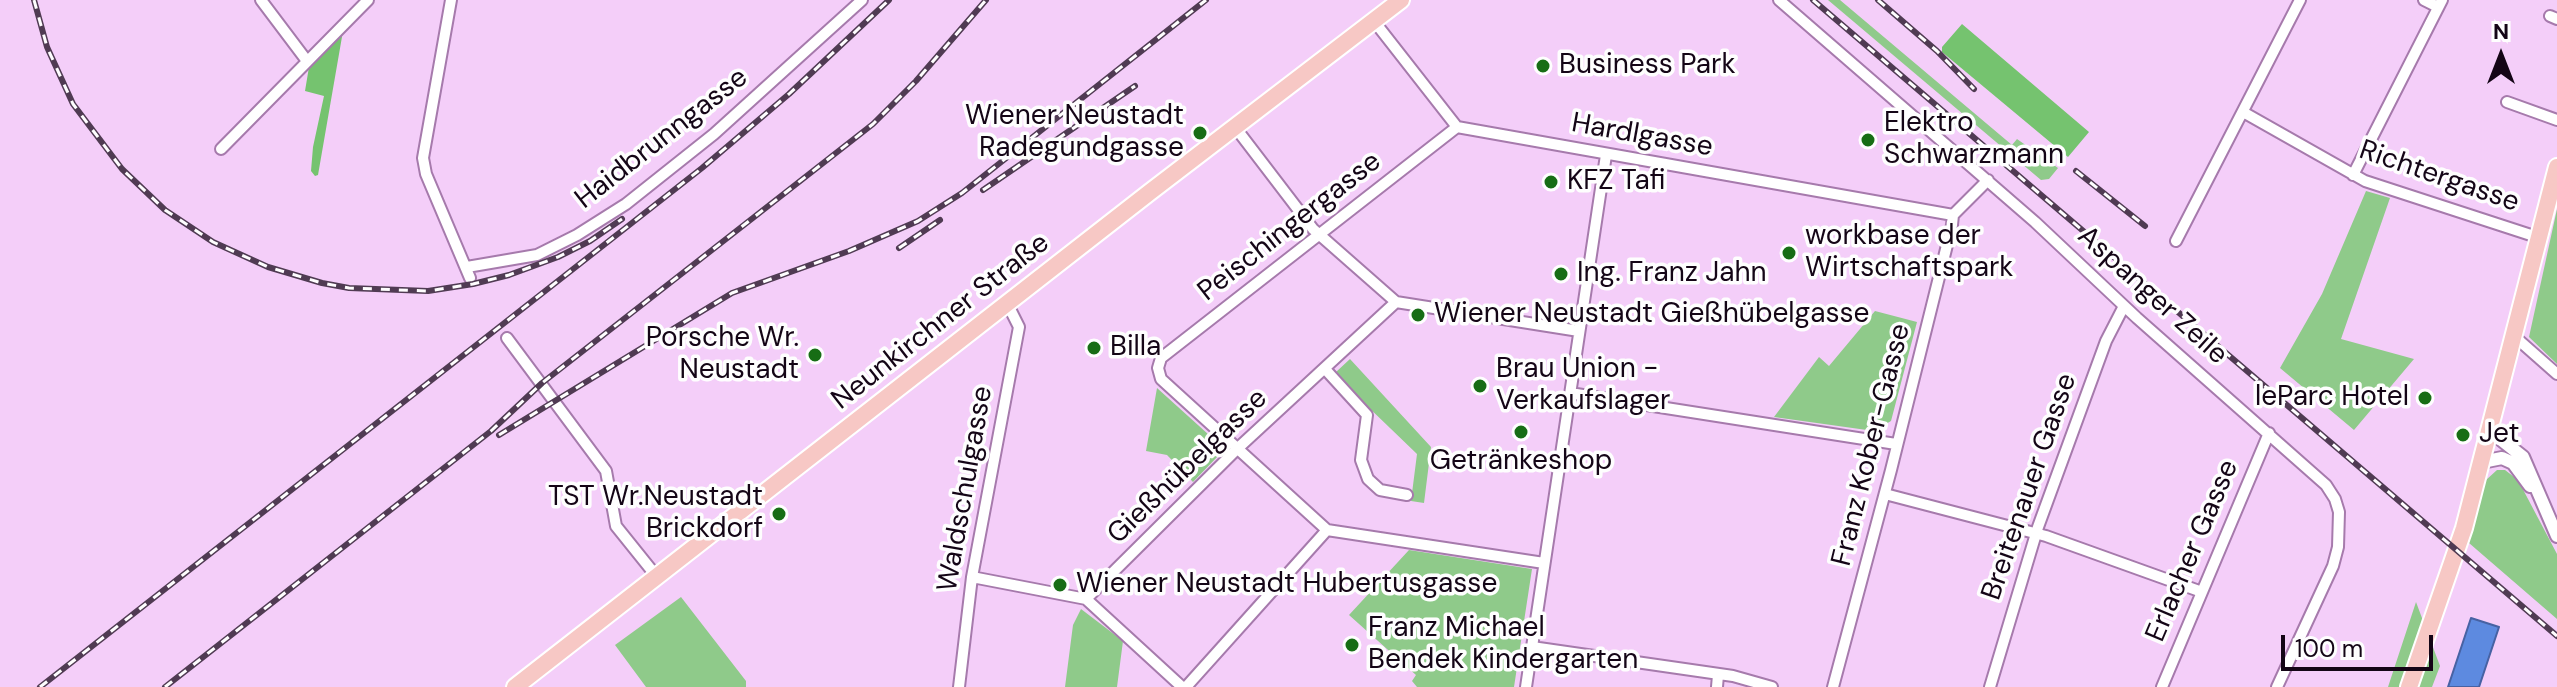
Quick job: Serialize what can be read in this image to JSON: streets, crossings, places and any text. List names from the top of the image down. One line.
{"streets":{"main road":["Neunkirchner Straße"],"street":["Hardlgasse","Haidbrunngasse","Richtergasse","Peischingergasse","Aspanger Zeile","Franz Kober-Gasse","Gießhübelgasse","Breitenauer Gasse","Waldschulgasse","Erlacher Gasse"]},"crossings":[["Hardlgasse","Peischingergasse"],["Hardlgasse","Franz Kober-Gasse"],["Peischingergasse","Gießhübelgasse"],["Aspanger Zeile","Breitenauer Gasse"],["Aspanger Zeile","Erlacher Gasse"],["Neunkirchner Straße","Waldschulgasse"]],"places":["Business Park","Wiener Neustadt Radegundgasse","Elektro Schwarzmann","KFZ Tafi","workbase der Wirtschaftspark","Ing. Franz Jahn","Wiener Neustadt Gießhübelgasse","Billa","Porsche Wr. Neustadt","Brau Union - Verkaufslager","leParc Hotel","Getränkeshop","Jet","TST Wr.Neustadt Brickdorf","Wiener Neustadt Hubertusgasse","Franz Michael Bendek Kindergarten"],"scale_bar":"100 m","north":"top"}
